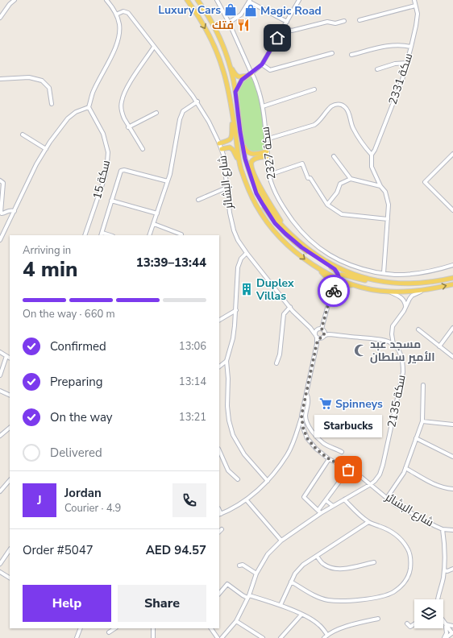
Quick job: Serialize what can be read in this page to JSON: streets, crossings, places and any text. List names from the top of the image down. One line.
{"streets":{"street":["سكة 2331","سكة 2327","سكة 15","شارع البشائر","سكة 2135"]},"crossings":[["شارع البشائر","سكة 2135"]],"places":{"shop":["Luxury Cars","Magic Road"],"restaurant":["فتك"],"building":["Duplex Villas"],"mosque":["مسجد عبد الأمير سلطان"],"supermarket":["Spinneys"],"other":["Starbucks"]},"page":{"heading":["4 min","Arriving in","13:39–13:44"],"panel":["Jordan","Courier · 4.9","Order #5047","AED 94.57"],"bar":"On the way · 660 m","list":[["Confirmed","13:06"],["Preparing","13:14"],["On the way","13:21"],"Delivered"],"bubble":"Starbucks","round":"J","buttons":["Help","Share"]}}
